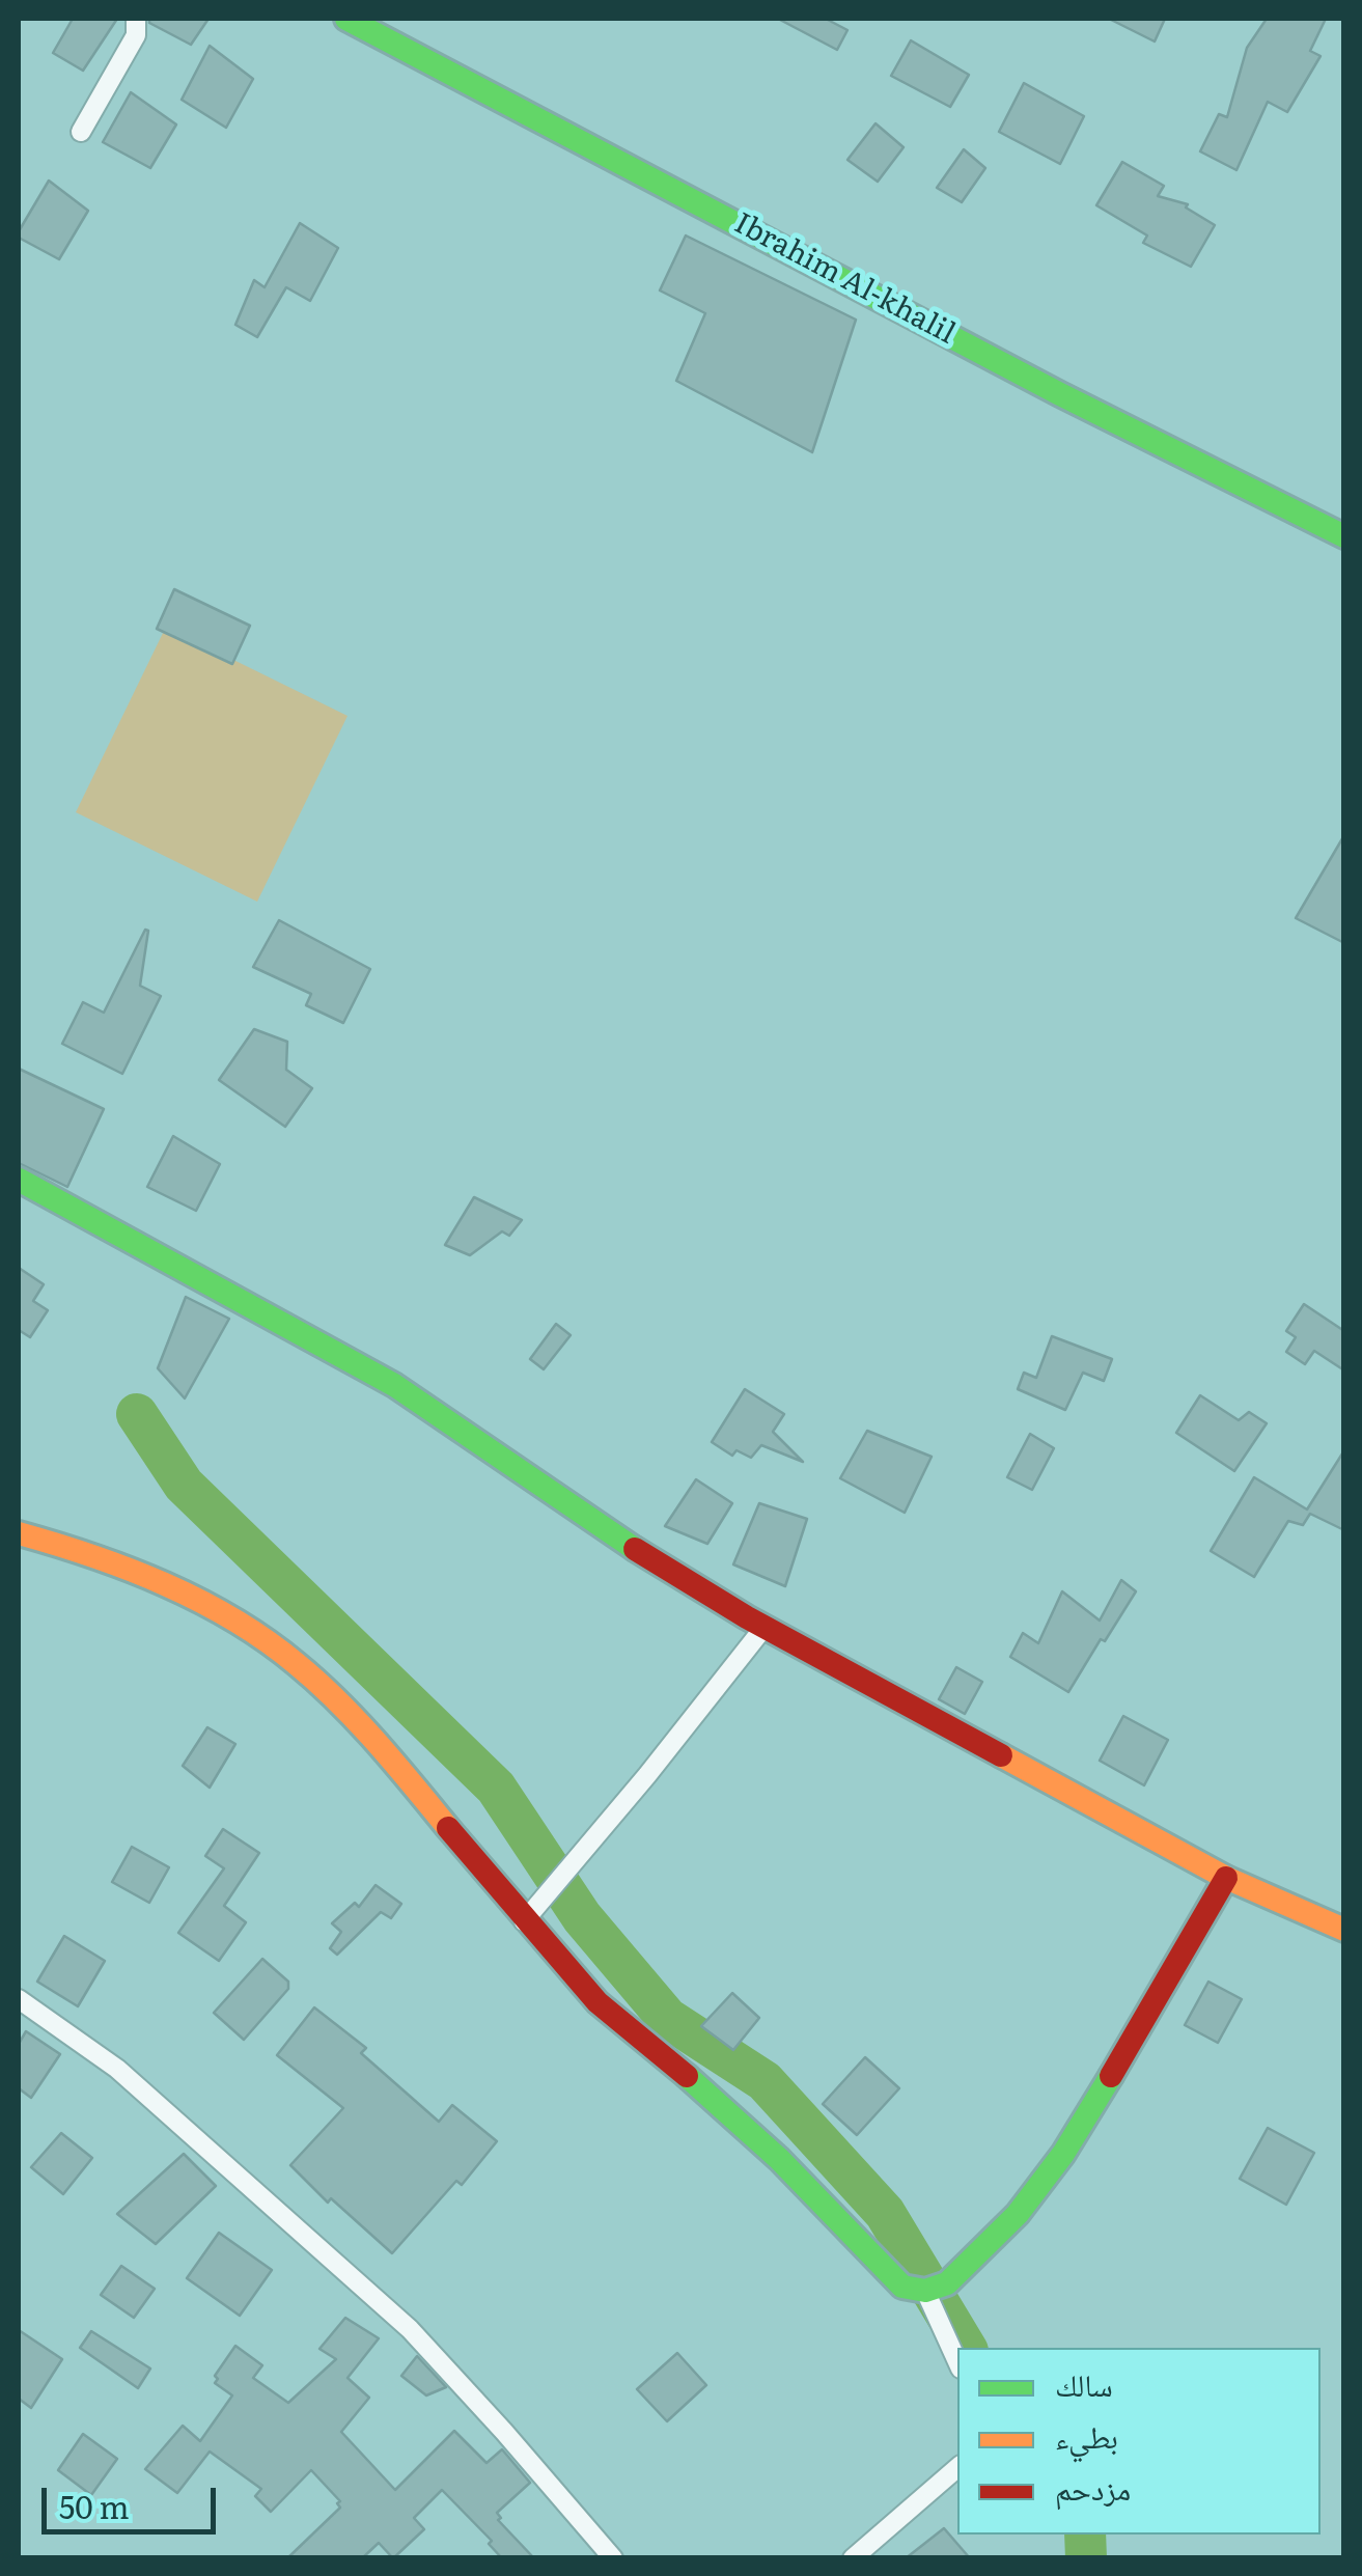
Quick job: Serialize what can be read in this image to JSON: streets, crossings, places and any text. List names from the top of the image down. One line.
{"streets":{"street":["Ibrahim Al-khalil"]},"legend":["سالك","بطيء","مزدحم"],"scale_bar":"50 m"}
